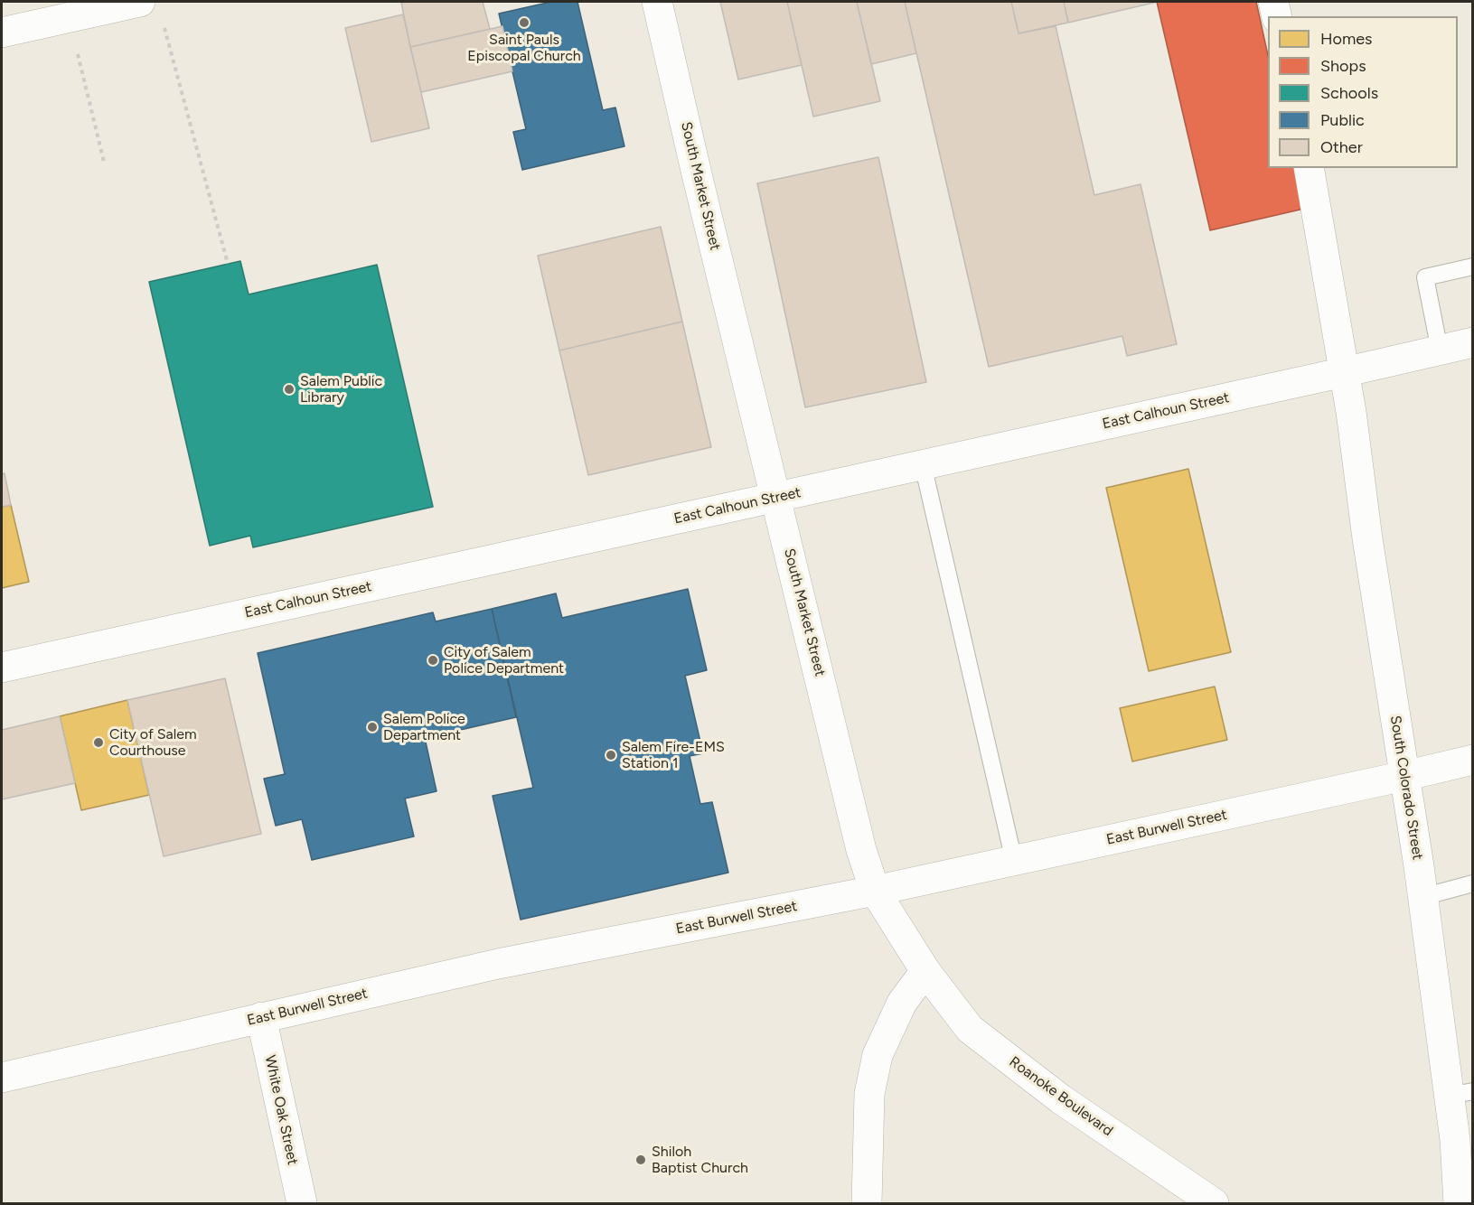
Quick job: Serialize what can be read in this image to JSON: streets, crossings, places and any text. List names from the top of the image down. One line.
{"streets":{"street":["South Market Street","East Calhoun Street","South Colorado Street","East Burwell Street","Roanoke Boulevard","White Oak Street"]},"crossings":[["South Market Street","East Calhoun Street"],["South Market Street","East Burwell Street"],["South Market Street","Roanoke Boulevard"],["East Calhoun Street","South Colorado Street"],["South Colorado Street","East Burwell Street"],["East Burwell Street","White Oak Street"]],"places":["Saint Pauls Episcopal Church","Salem Public Library","City of Salem Police Department","Salem Police Department","City of Salem Courthouse","Salem Fire-EMS Station 1","Shiloh Baptist Church"],"legend":["Homes","Shops","Schools","Public","Other"]}
